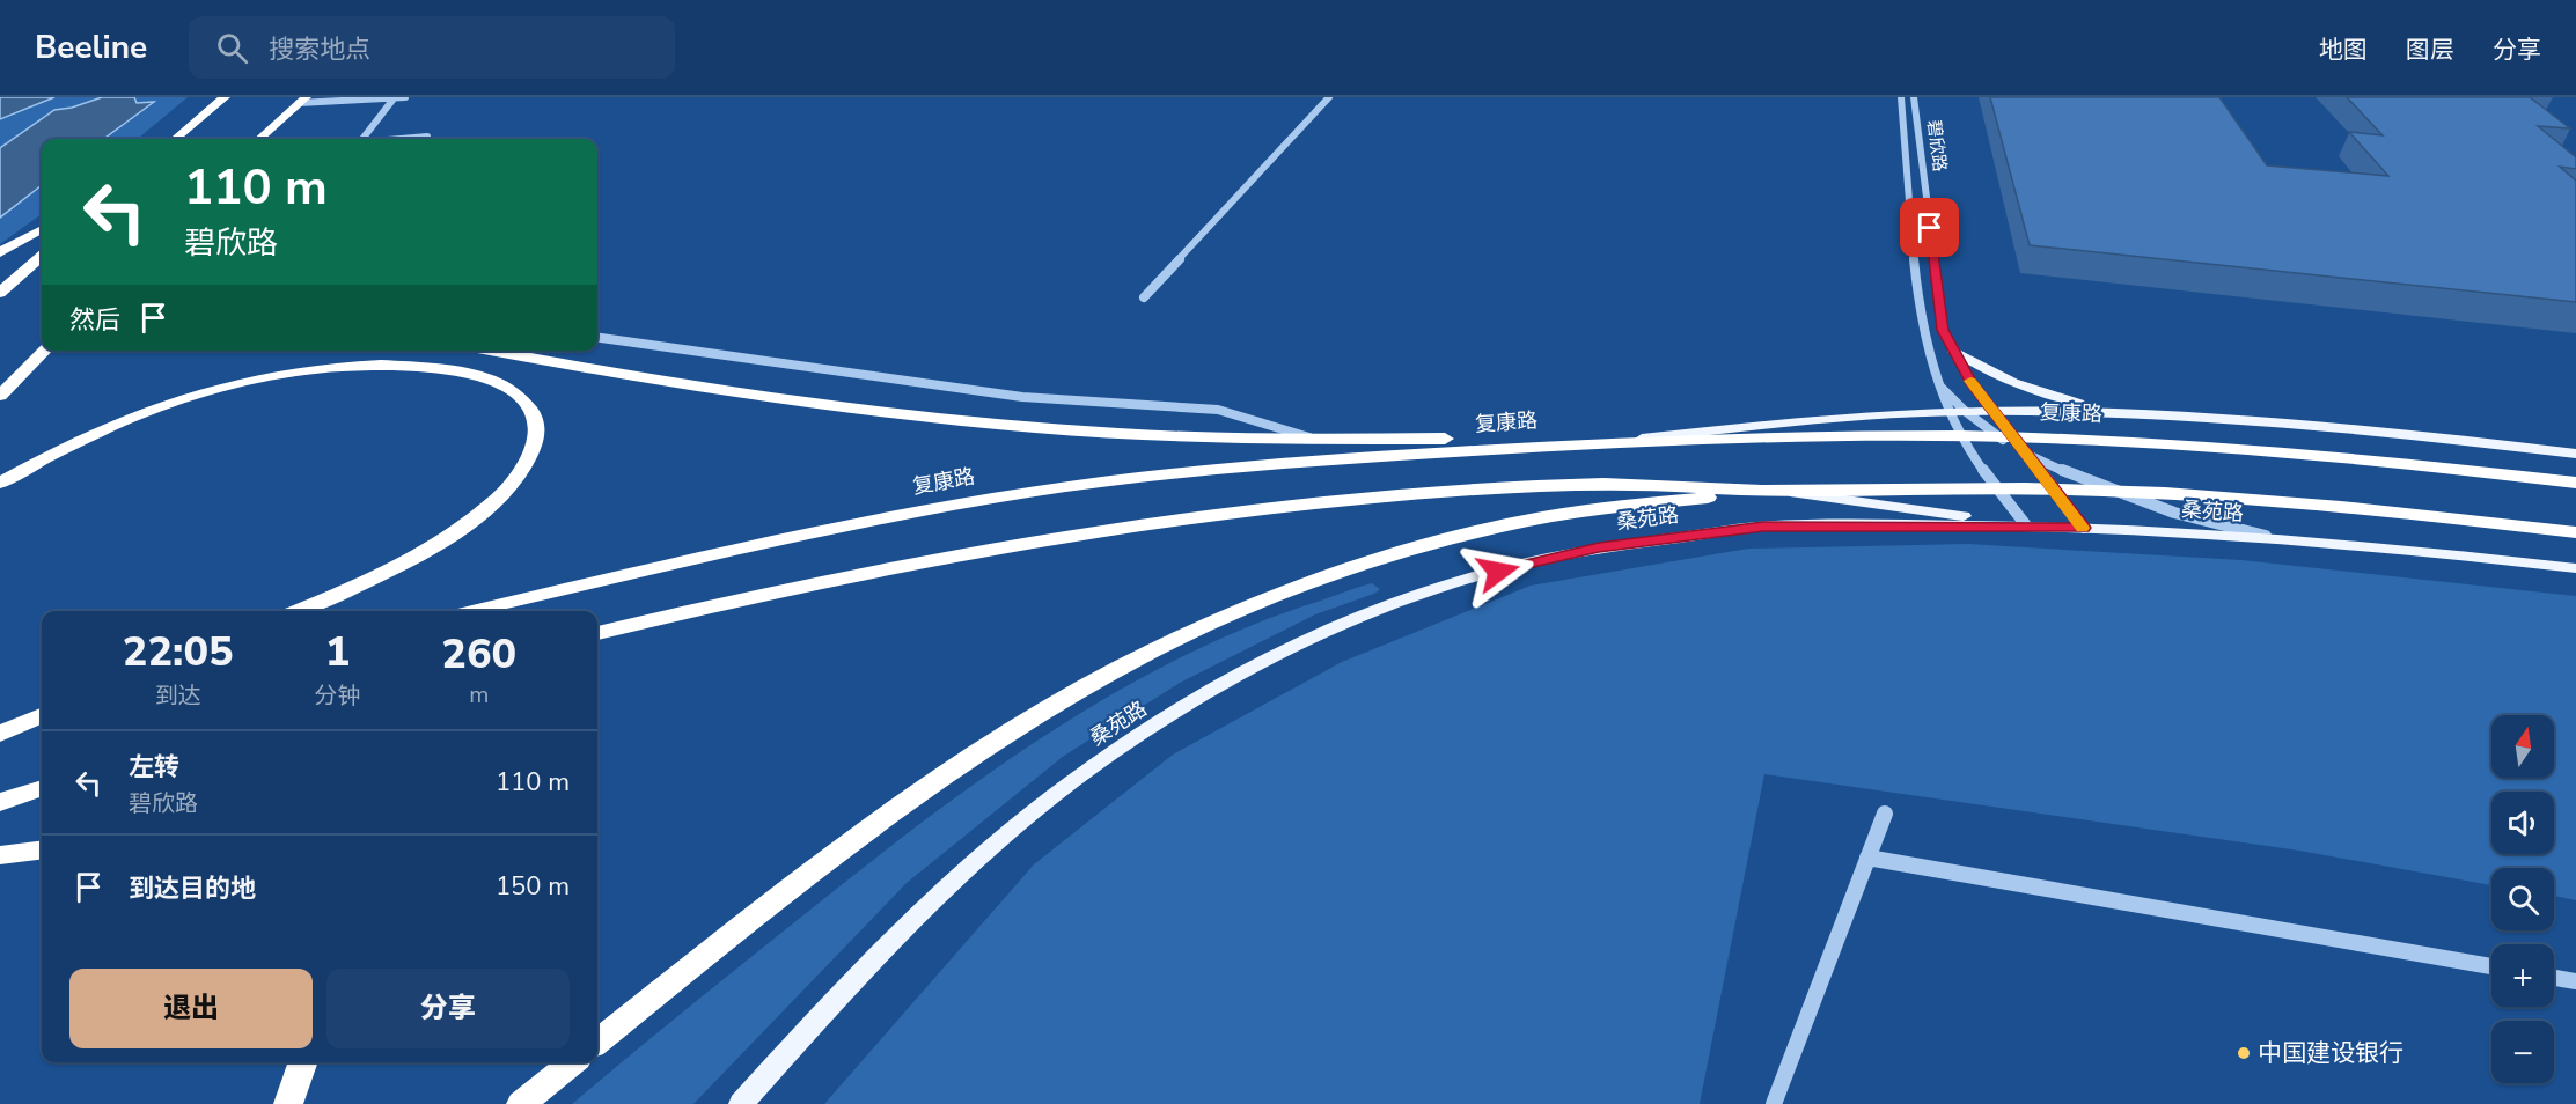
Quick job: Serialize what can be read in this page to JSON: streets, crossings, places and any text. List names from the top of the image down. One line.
{"streets":{"highway":["复康路"],"main road":["桑苑路"],"street":["碧欣路"]},"crossings":[["碧欣路","复康路"],["碧欣路","桑苑路"]],"places":["中国建设银行"],"north":"top","page":{"header":"Beeline","search":"搜索地点","nav":["地图","图层","分享"],"turn":["110 m","碧欣路"],"then":"然后","eta":["22:05","到达","1","分钟","260","m"],"map_buttons":["+","−"],"list":[{"name":"左转","note":"碧欣路","value":"110 m"},{"name":"到达目的地","value":"150 m"}],"buttons":["退出","分享"]}}
